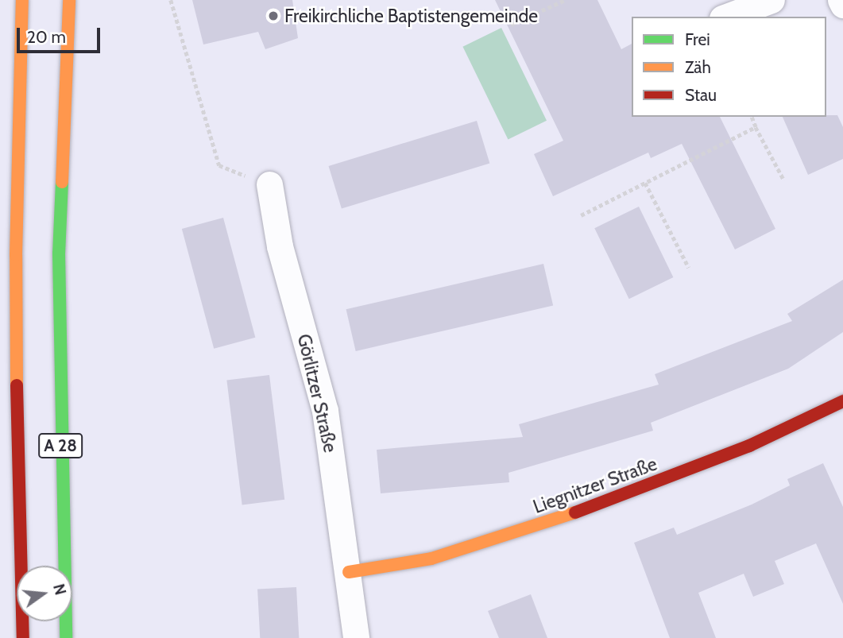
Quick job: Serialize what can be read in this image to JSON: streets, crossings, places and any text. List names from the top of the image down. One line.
{"streets":{"main road":["A 28","Liegnitzer Straße"],"street":["Görlitzer Straße"]},"crossings":[["Görlitzer Straße","Liegnitzer Straße"]],"places":["Freikirchliche Baptistengemeinde"],"legend":["Frei","Zäh","Stau"],"scale_bar":"20 m","north":"right"}
